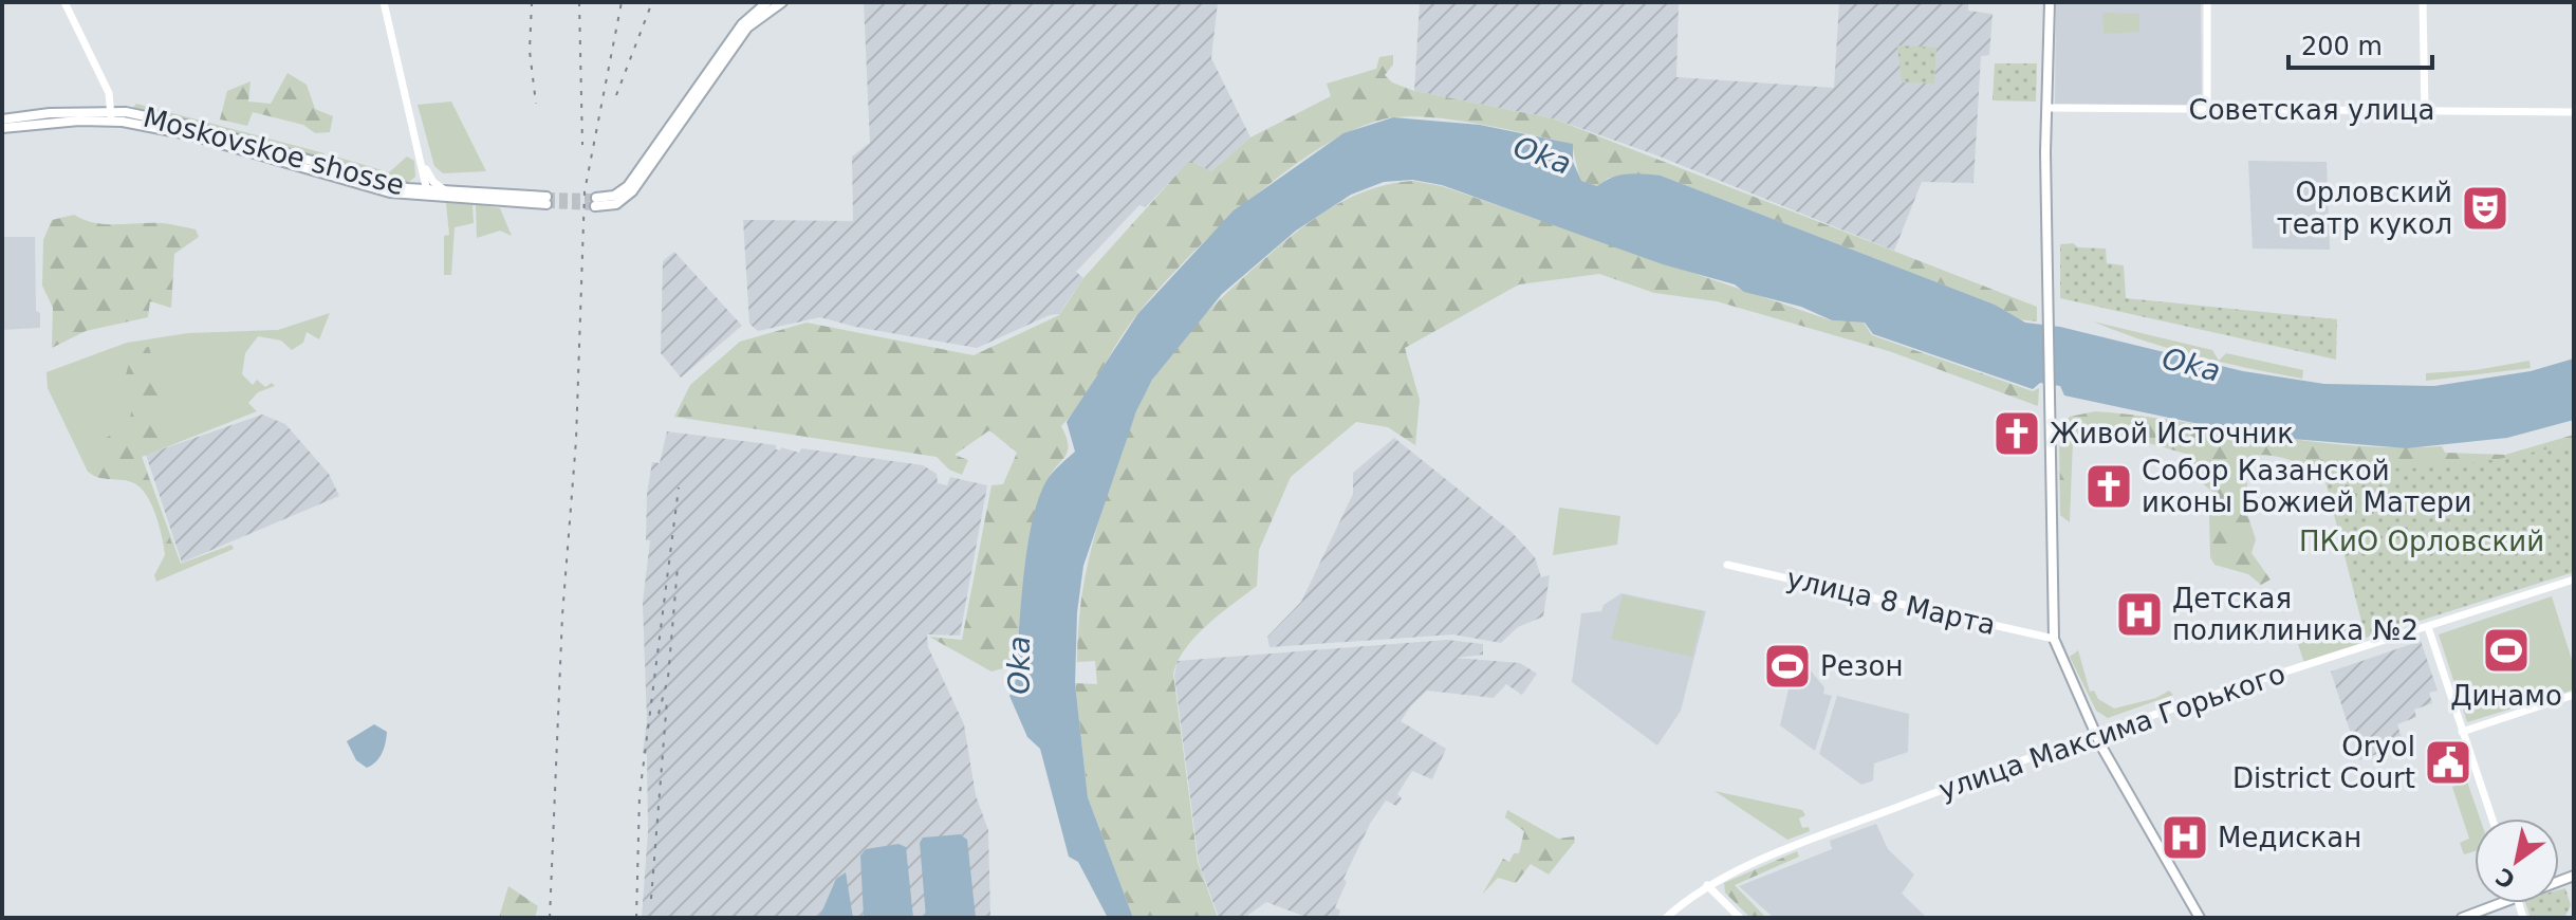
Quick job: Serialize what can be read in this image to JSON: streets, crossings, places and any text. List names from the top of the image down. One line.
{"streets":{"main road":["Moskovskoe shosse"],"street":["Советская улица","улица 8 Марта","улица Максима Горького"]},"water":["Oka"],"parks":["ПКиО Орловский"],"places":{"theatre":["Орловский театр кукол"],"church":["Живой Источник","Собор Казанской иконы Божией Матери"],"hospital":["Детская поликлиника №2","Медискан"],"sports":["Динамо","Резон"],"public building":["Oryol District Court"]},"scale_bar":"200 m","north":"bottom left"}
